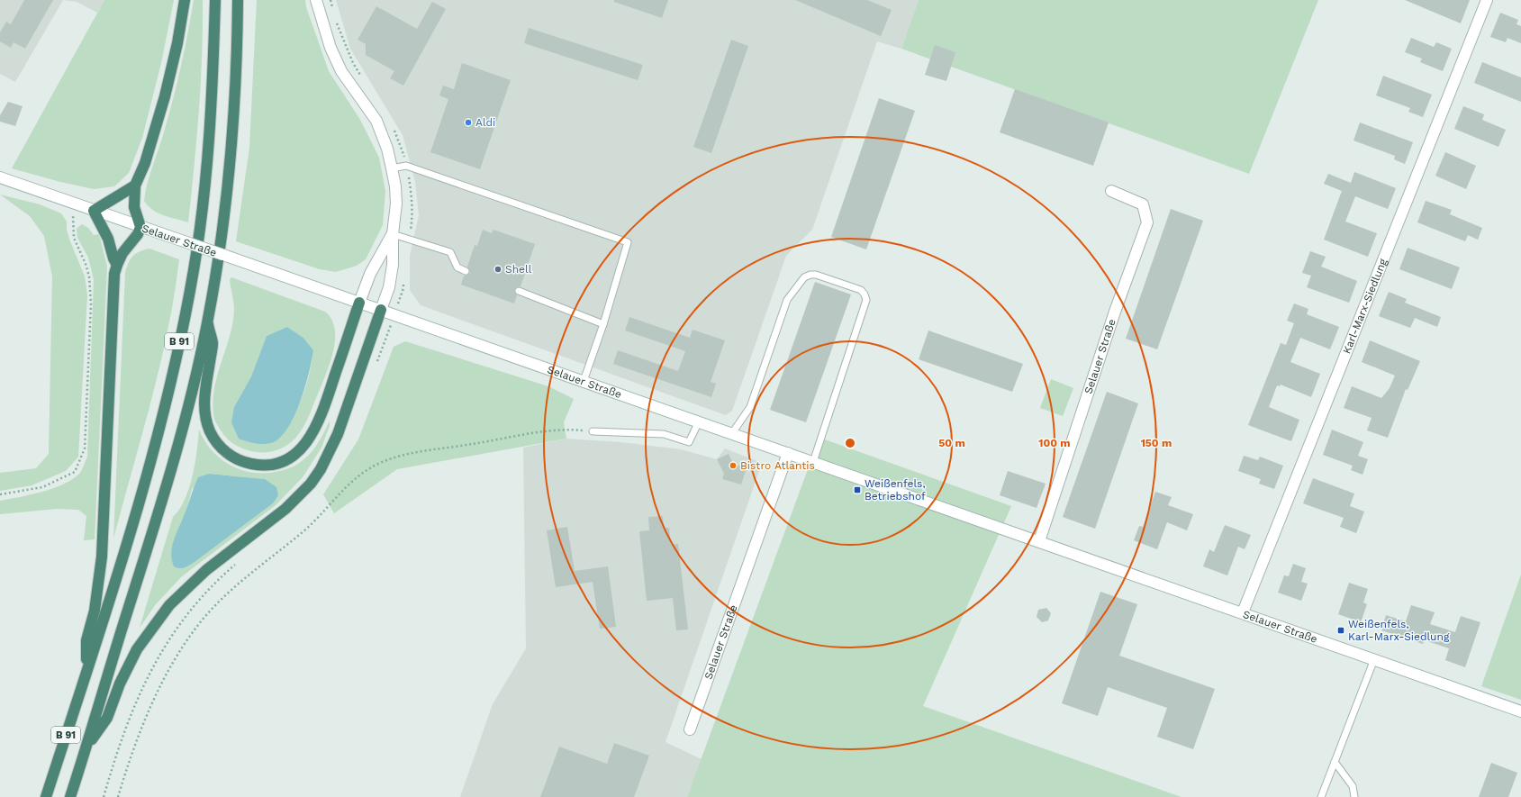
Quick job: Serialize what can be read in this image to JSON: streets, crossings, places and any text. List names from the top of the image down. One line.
{"streets":{"highway":["B 91"],"street":["Selauer Straße","Karl-Marx-Siedlung"]},"crossings":[["Selauer Straße","Karl-Marx-Siedlung"]],"places":{"other":["Aldi","Shell","Bistro Atlantis"],"transit":["Weißenfels, Betriebshof","Weißenfels, Karl-Marx-Siedlung"]},"rings":["50 m","100 m","150 m"]}
